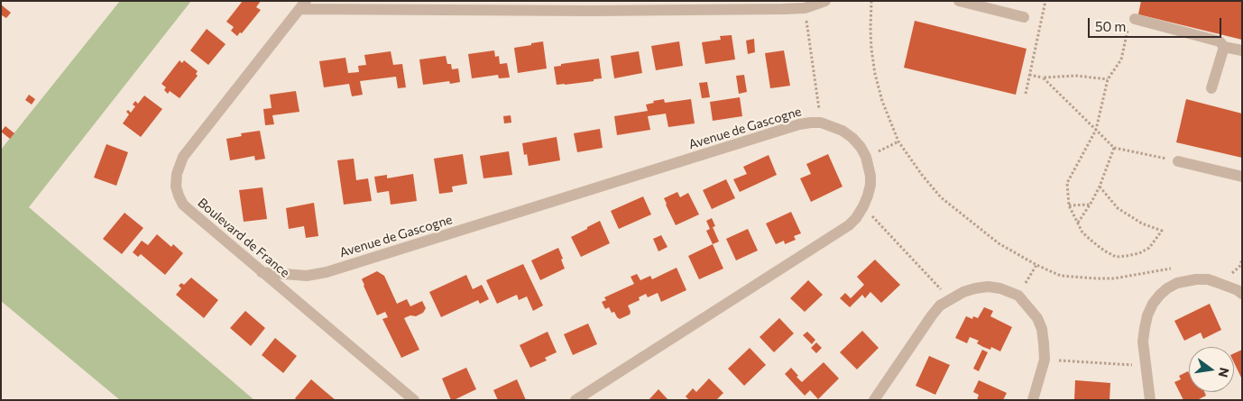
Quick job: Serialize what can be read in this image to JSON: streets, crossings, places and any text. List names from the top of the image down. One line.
{"streets":{"street":["Avenue de Gascogne","Boulevard de France"]},"crossings":[["Avenue de Gascogne","Boulevard de France"]],"scale_bar":"50 m","north":"right"}
